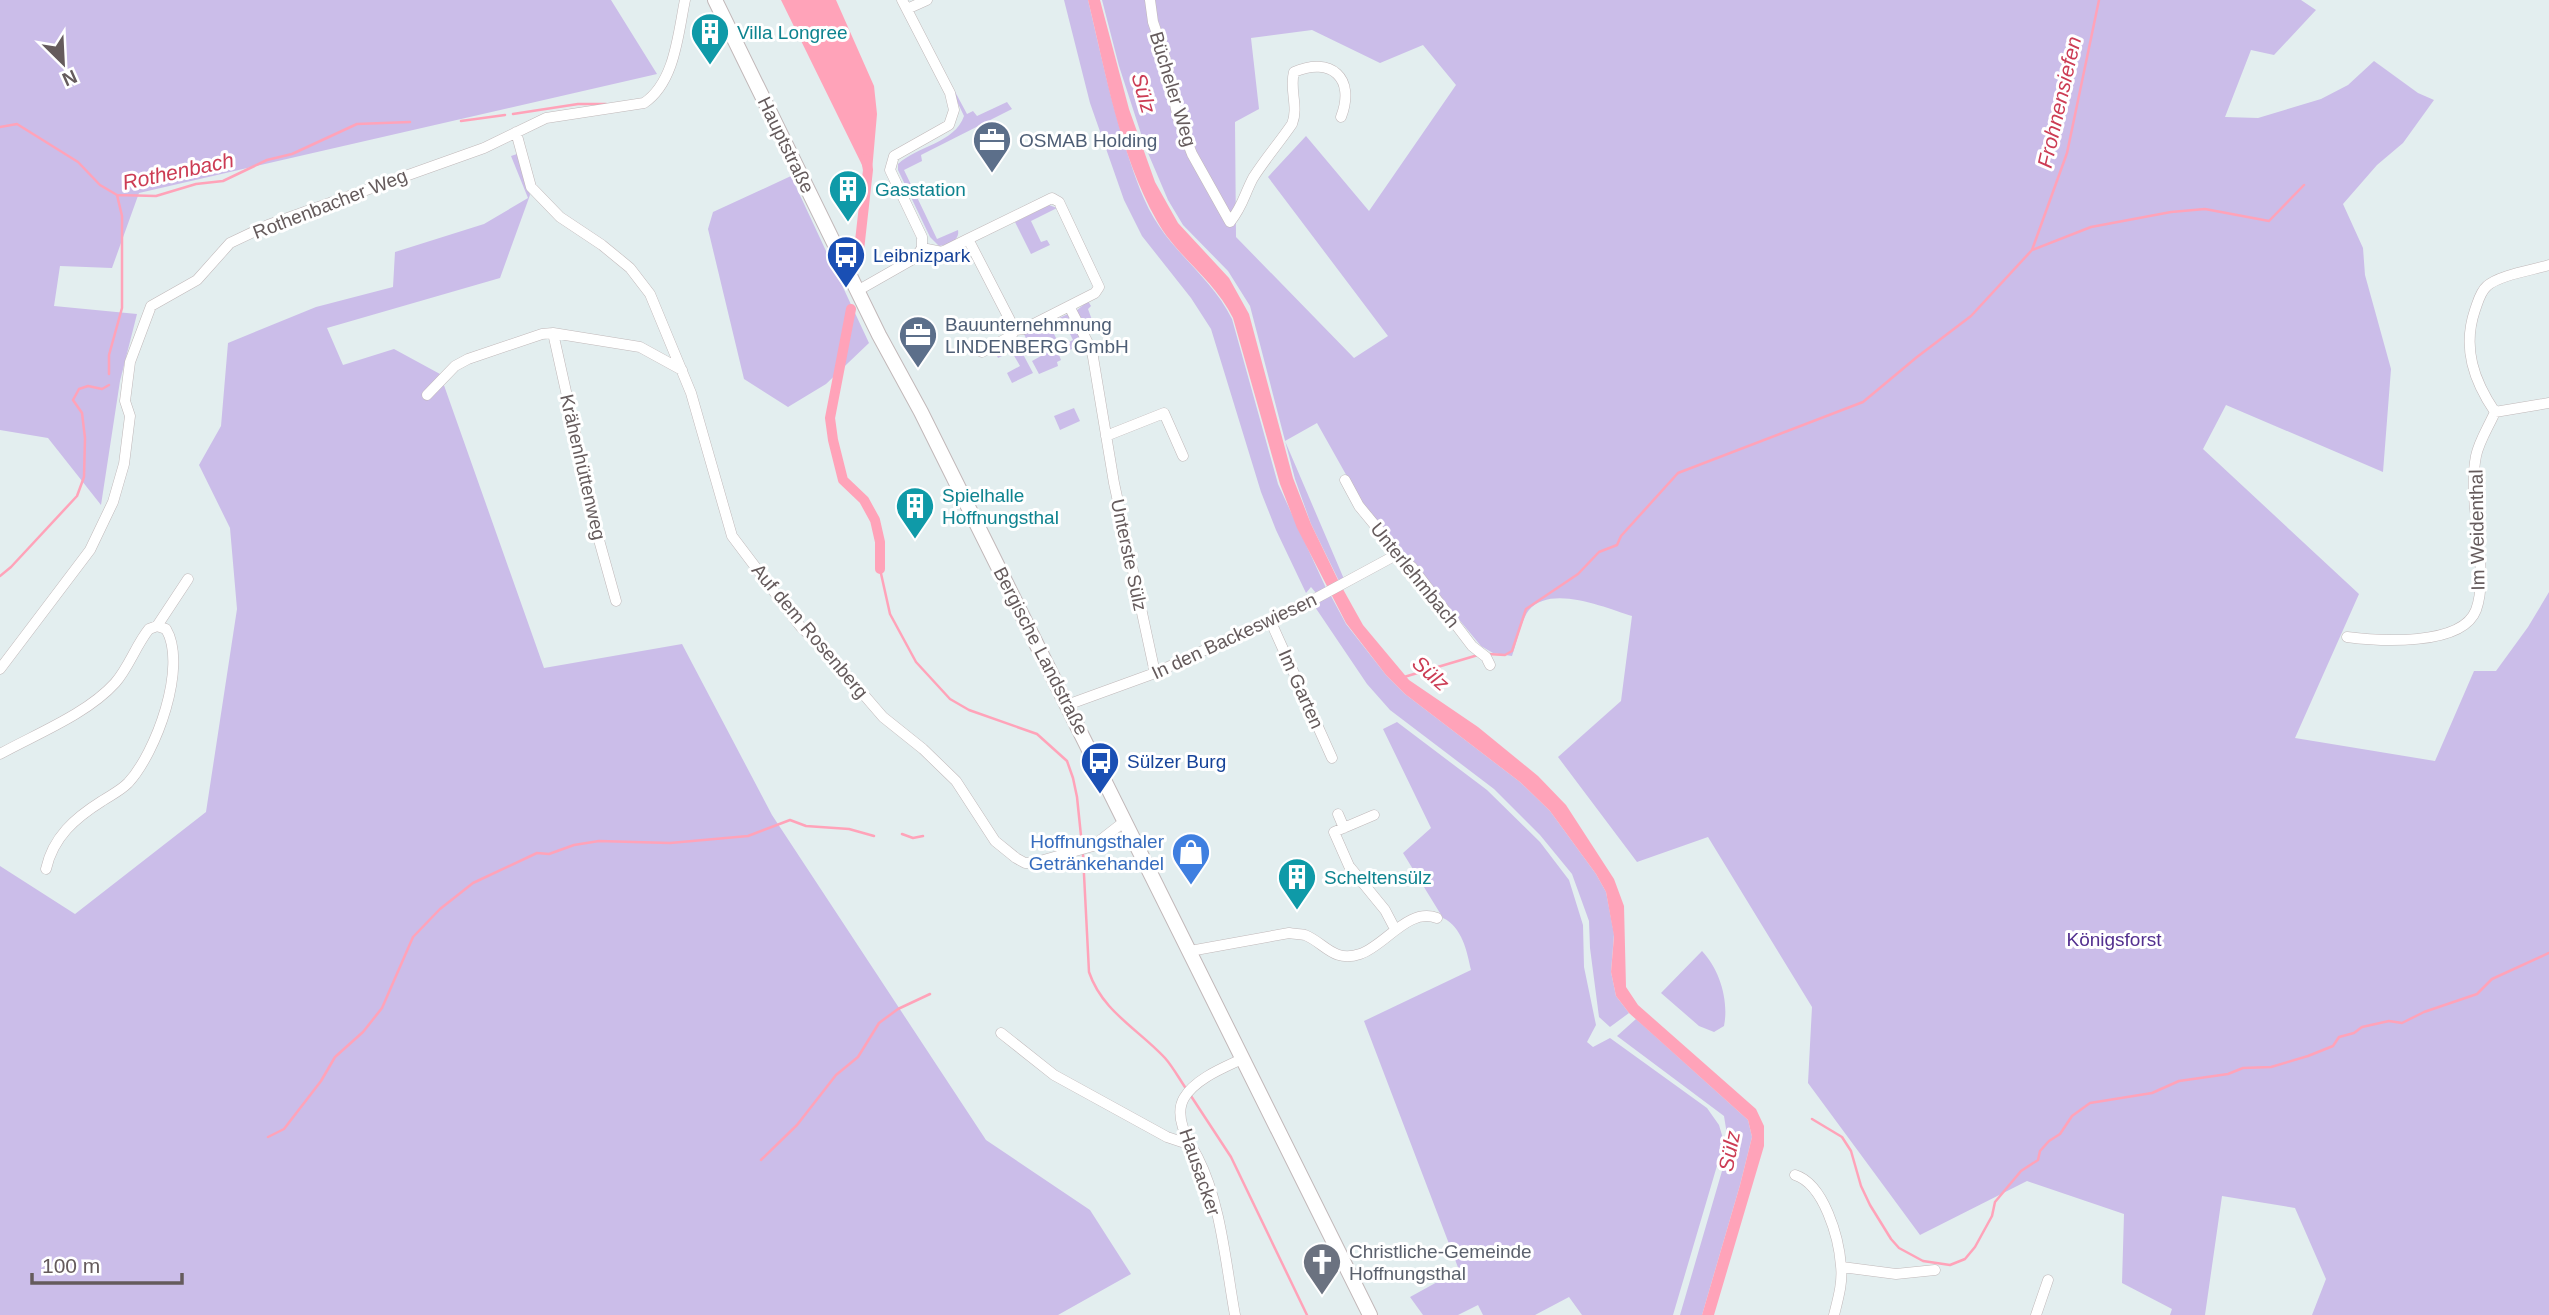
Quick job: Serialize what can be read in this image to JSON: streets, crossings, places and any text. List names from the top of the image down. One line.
{"streets":{"main road":["Hauptstraße","Bergische Landstraße"],"street":["Bücheler Weg","Rothenbacher Weg","Krähenhüttenweg","Im Weidenthal","Unterste Sülz","Unterlehmbach","Auf dem Rosenberg","In den Backeswiesen","Im Garten","Hausacker"]},"crossings":[["Hauptstraße","Bergische Landstraße"],["Rothenbacher Weg","Auf dem Rosenberg"],["Unterste Sülz","In den Backeswiesen"],["Unterlehmbach","In den Backeswiesen"],["Auf dem Rosenberg","Bergische Landstraße"],["In den Backeswiesen","Bergische Landstraße"],["In den Backeswiesen","Im Garten"],["Bergische Landstraße","Hausacker"]],"water":["Sülz","Frohnensiefen","Rothenbach"],"parks":["Königsforst"],"places":{"building":["Villa Longree","Gasstation","Spielhalle Hoffnungsthal","Scheltensülz"],"office":["OSMAB Holding","Bauunternehmnung LINDENBERG GmbH"],"bus stop":["Leibnizpark","Sülzer Burg"],"shop":["Hoffnungsthaler Getränkehandel"],"church":["Christliche-Gemeinde Hoffnungsthal"]},"scale_bar":"100 m","north":"bottom right"}
